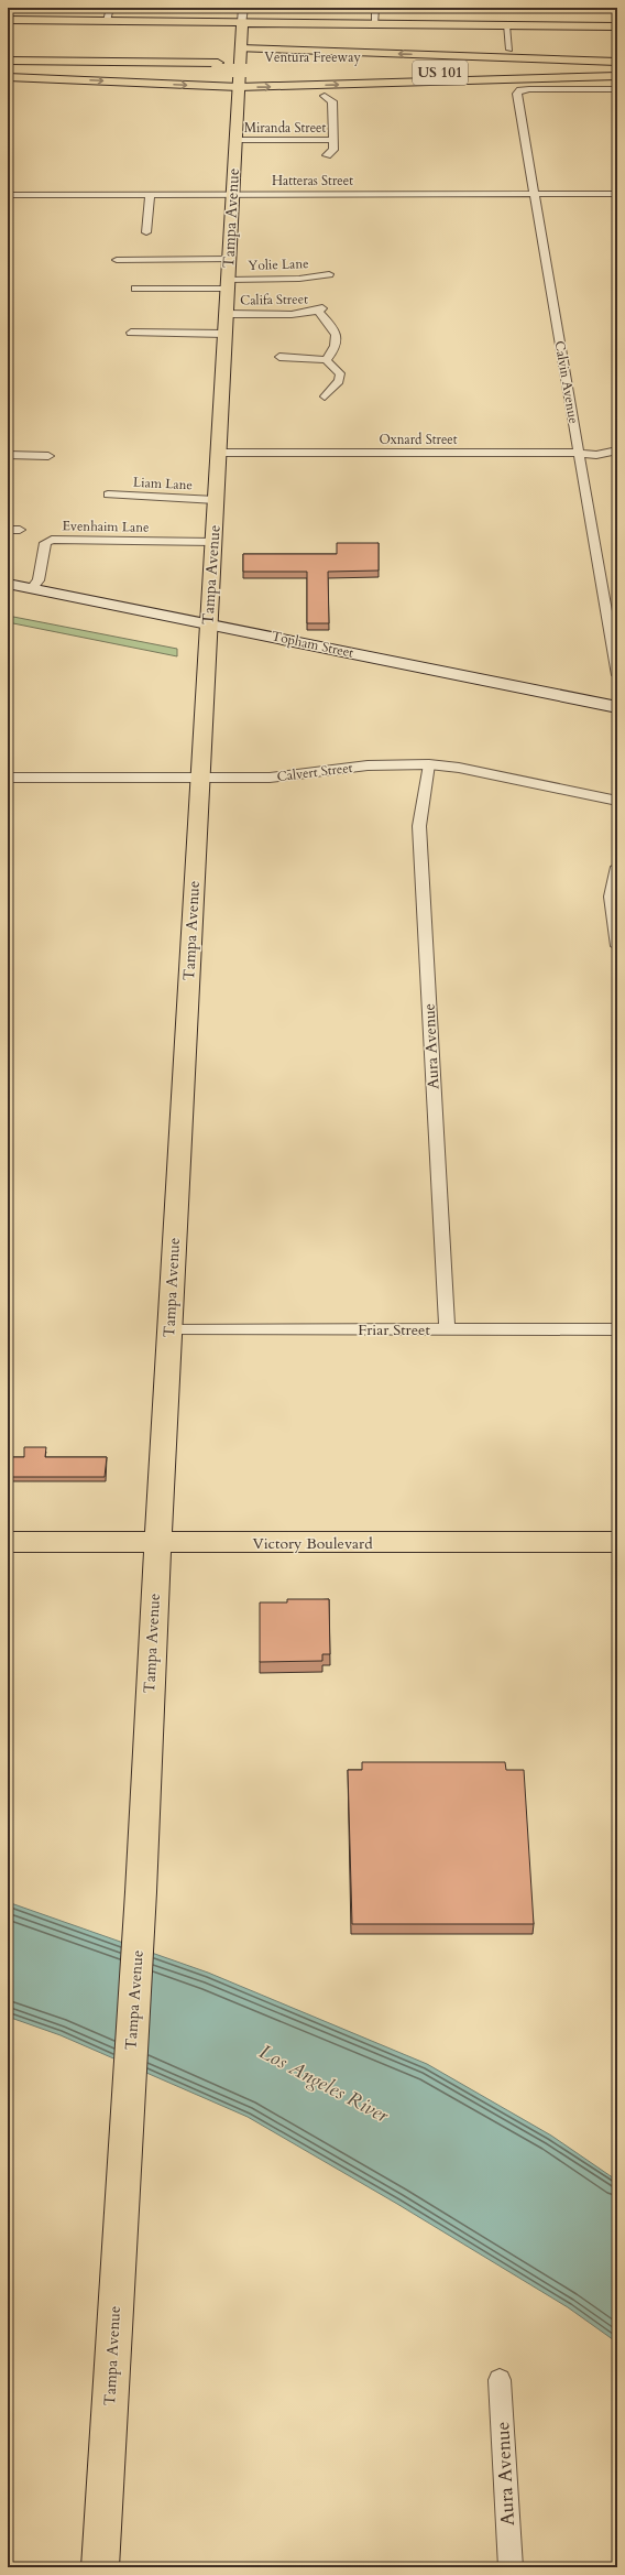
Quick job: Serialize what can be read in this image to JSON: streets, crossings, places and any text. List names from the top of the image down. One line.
{"streets":{"main road":["Ventura Freeway","US 101","Tampa Avenue","Topham Street","Victory Boulevard"],"street":["Miranda Street","Hatteras Street","Yolie Lane","Califa Street","Calvin Avenue","Oxnard Street","Liam Lane","Evenhaim Lane","Calvert Street","Aura Avenue","Friar Street"]},"crossings":[["Miranda Street","Tampa Avenue"],["Hatteras Street","Tampa Avenue"],["Hatteras Street","Calvin Avenue"],["Tampa Avenue","Yolie Lane"],["Tampa Avenue","Califa Street"],["Tampa Avenue","Oxnard Street"],["Tampa Avenue","Liam Lane"],["Tampa Avenue","Evenhaim Lane"],["Tampa Avenue","Topham Street"],["Tampa Avenue","Calvert Street"],["Tampa Avenue","Friar Street"],["Tampa Avenue","Victory Boulevard"],["Calvin Avenue","Oxnard Street"],["Evenhaim Lane","Topham Street"],["Calvert Street","Aura Avenue"],["Aura Avenue","Friar Street"]],"water":["Los Angeles River"]}
